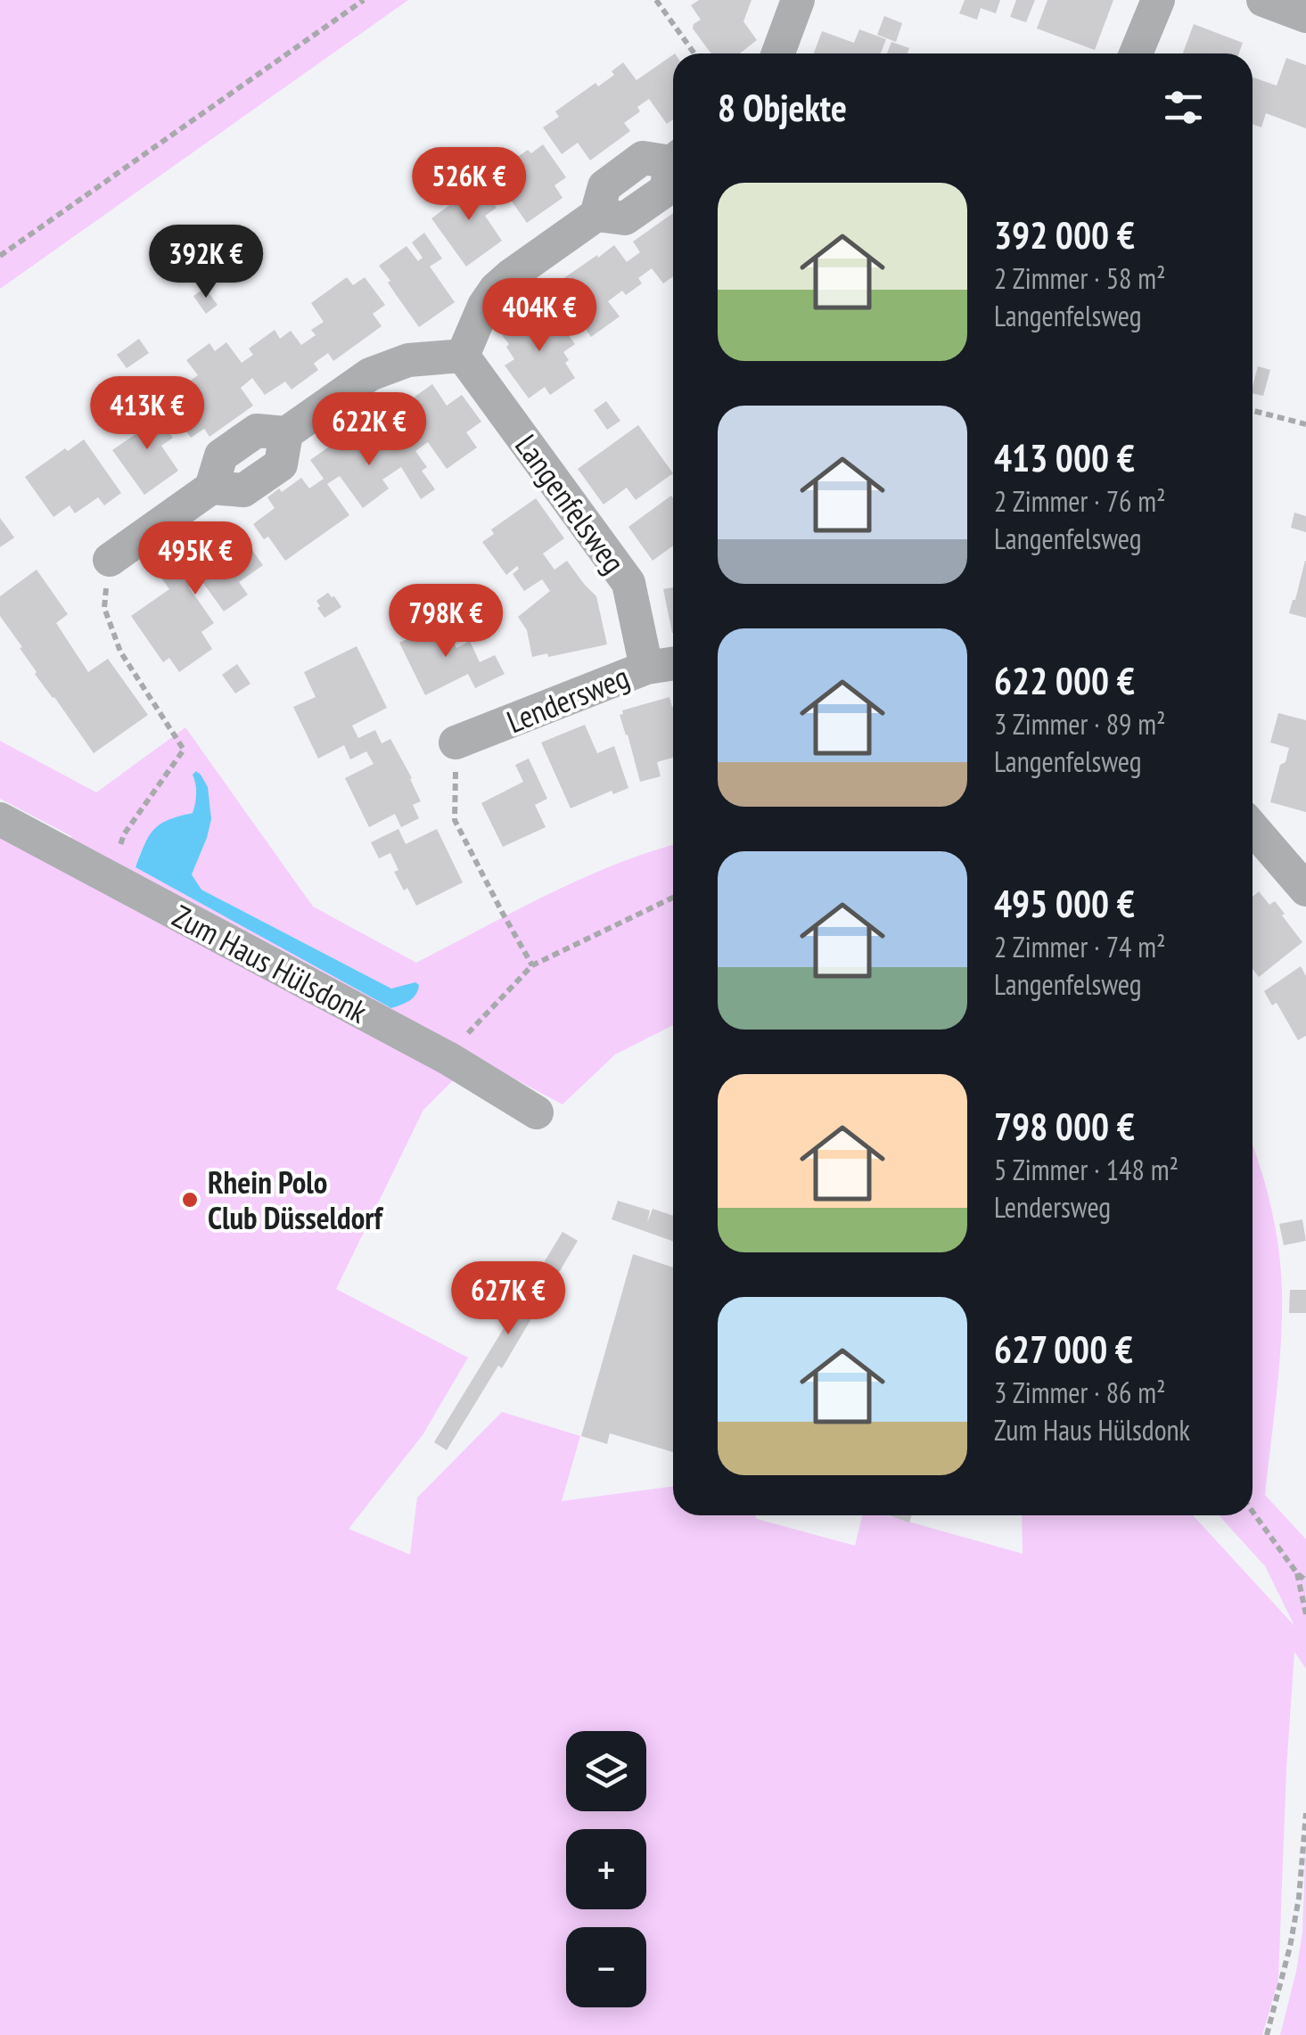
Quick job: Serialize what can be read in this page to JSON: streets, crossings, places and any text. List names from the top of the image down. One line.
{"streets":{"street":["Langenfelsweg","Lendersweg","Zum Haus Hülsdonk"]},"crossings":[["Langenfelsweg","Lendersweg"]],"places":["Rhein Polo Club Düsseldorf"],"page":{"heading":"8 Objekte","price":["526K €","392K €","404K €","413K €","622K €","495K €","798K €","627K €"],"list":[{"name":"392 000 €","note":"2 Zimmer · 58 m² · Langenfelsweg"},{"name":"413 000 €","note":"2 Zimmer · 76 m² · Langenfelsweg"},{"name":"622 000 €","note":"3 Zimmer · 89 m² · Langenfelsweg"},{"name":"495 000 €","note":"2 Zimmer · 74 m² · Langenfelsweg"},{"name":"798 000 €","note":"5 Zimmer · 148 m² · Lendersweg"},{"name":"627 000 €","note":"3 Zimmer · 86 m² · Zum Haus Hülsdonk"}],"map_buttons":["+","−"]}}
